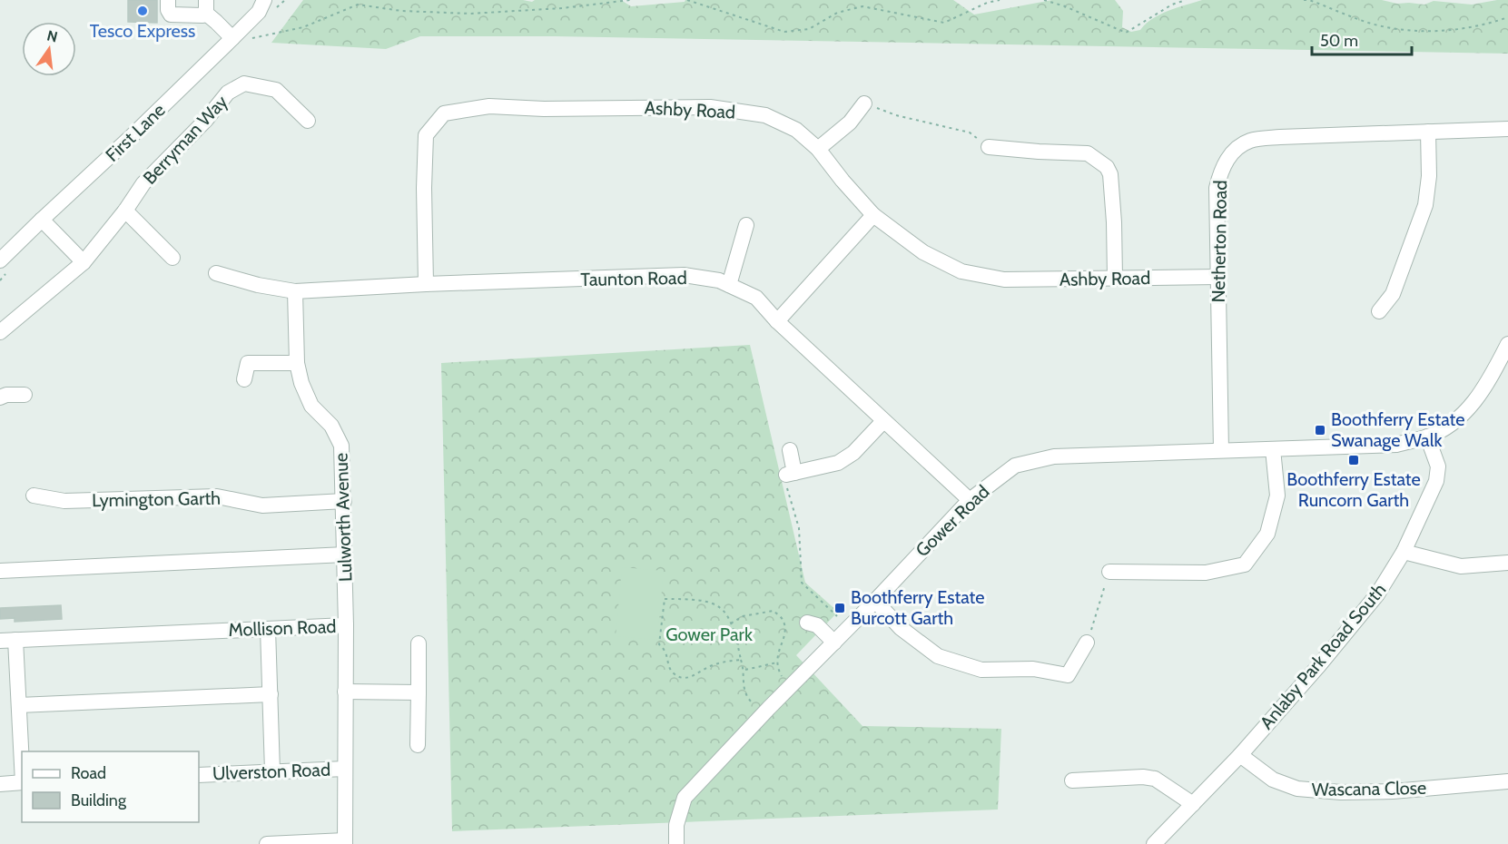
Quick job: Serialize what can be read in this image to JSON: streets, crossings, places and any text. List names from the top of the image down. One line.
{"streets":{"street":["Ashby Road","First Lane","Berryman Way","Netherton Road","Taunton Road","Lymington Garth","Lulworth Avenue","Gower Road","Mollison Road","Anlaby Park Road South","Ulverston Road","Wascana Close"]},"crossings":[["Ashby Road","Netherton Road"],["Ashby Road","Taunton Road"],["Netherton Road","Gower Road"],["Taunton Road","Lulworth Avenue"],["Taunton Road","Gower Road"],["Lymington Garth","Lulworth Avenue"],["Lulworth Avenue","Mollison Road"],["Gower Road","Anlaby Park Road South"],["Mollison Road","Ulverston Road"],["Anlaby Park Road South","Wascana Close"]],"parks":["Gower Park"],"places":{"other":["Tesco Express"],"transit":["Boothferry Estate Swanage Walk","Boothferry Estate Runcorn Garth","Boothferry Estate Burcott Garth"]},"legend":["Road","Building"],"scale_bar":"50 m","north":"top"}
